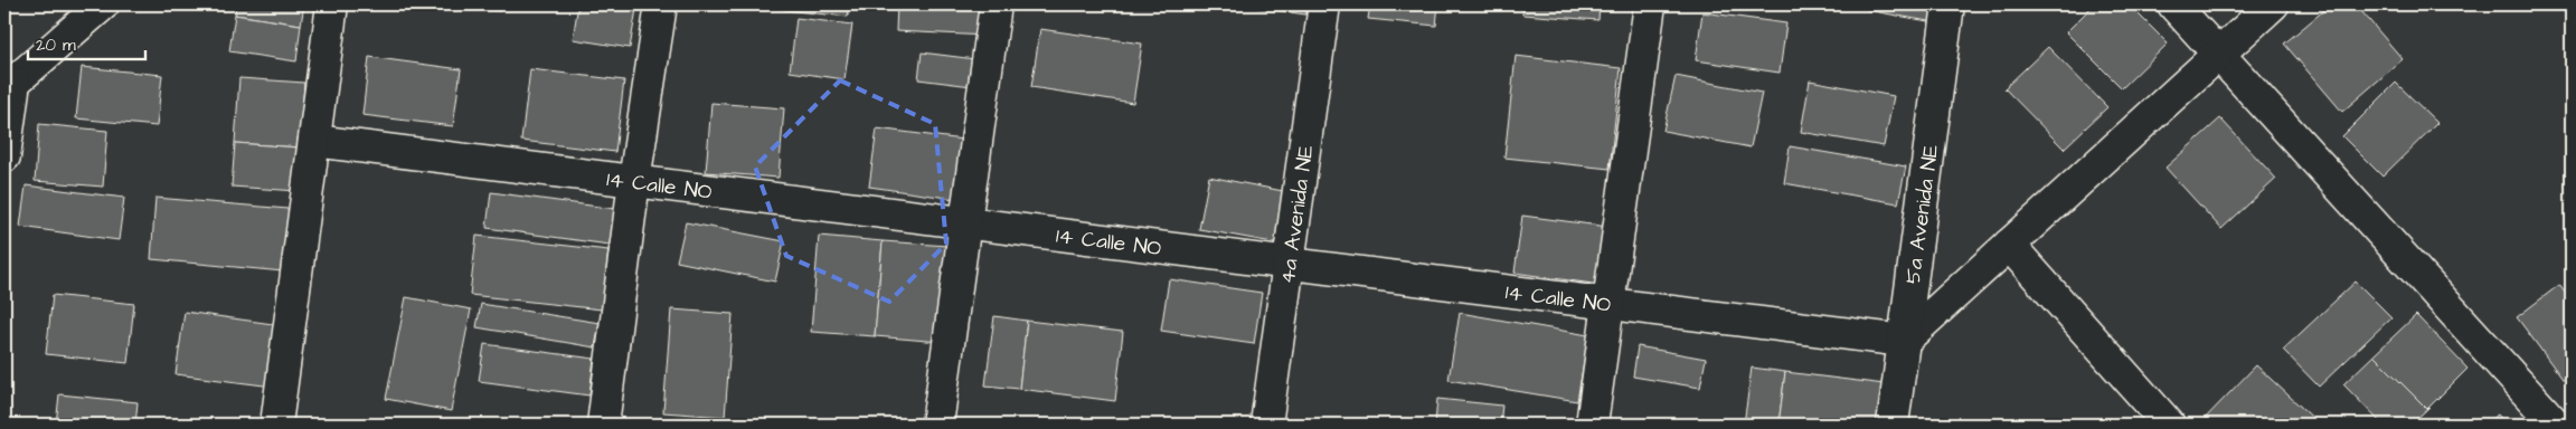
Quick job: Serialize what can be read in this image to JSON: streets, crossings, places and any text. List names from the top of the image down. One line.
{"streets":{"street":["14 Calle NO","4a Avenida NE","5a Avenida NE"]},"crossings":[["14 Calle NO","4a Avenida NE"],["14 Calle NO","5a Avenida NE"]],"scale_bar":"20 m"}
